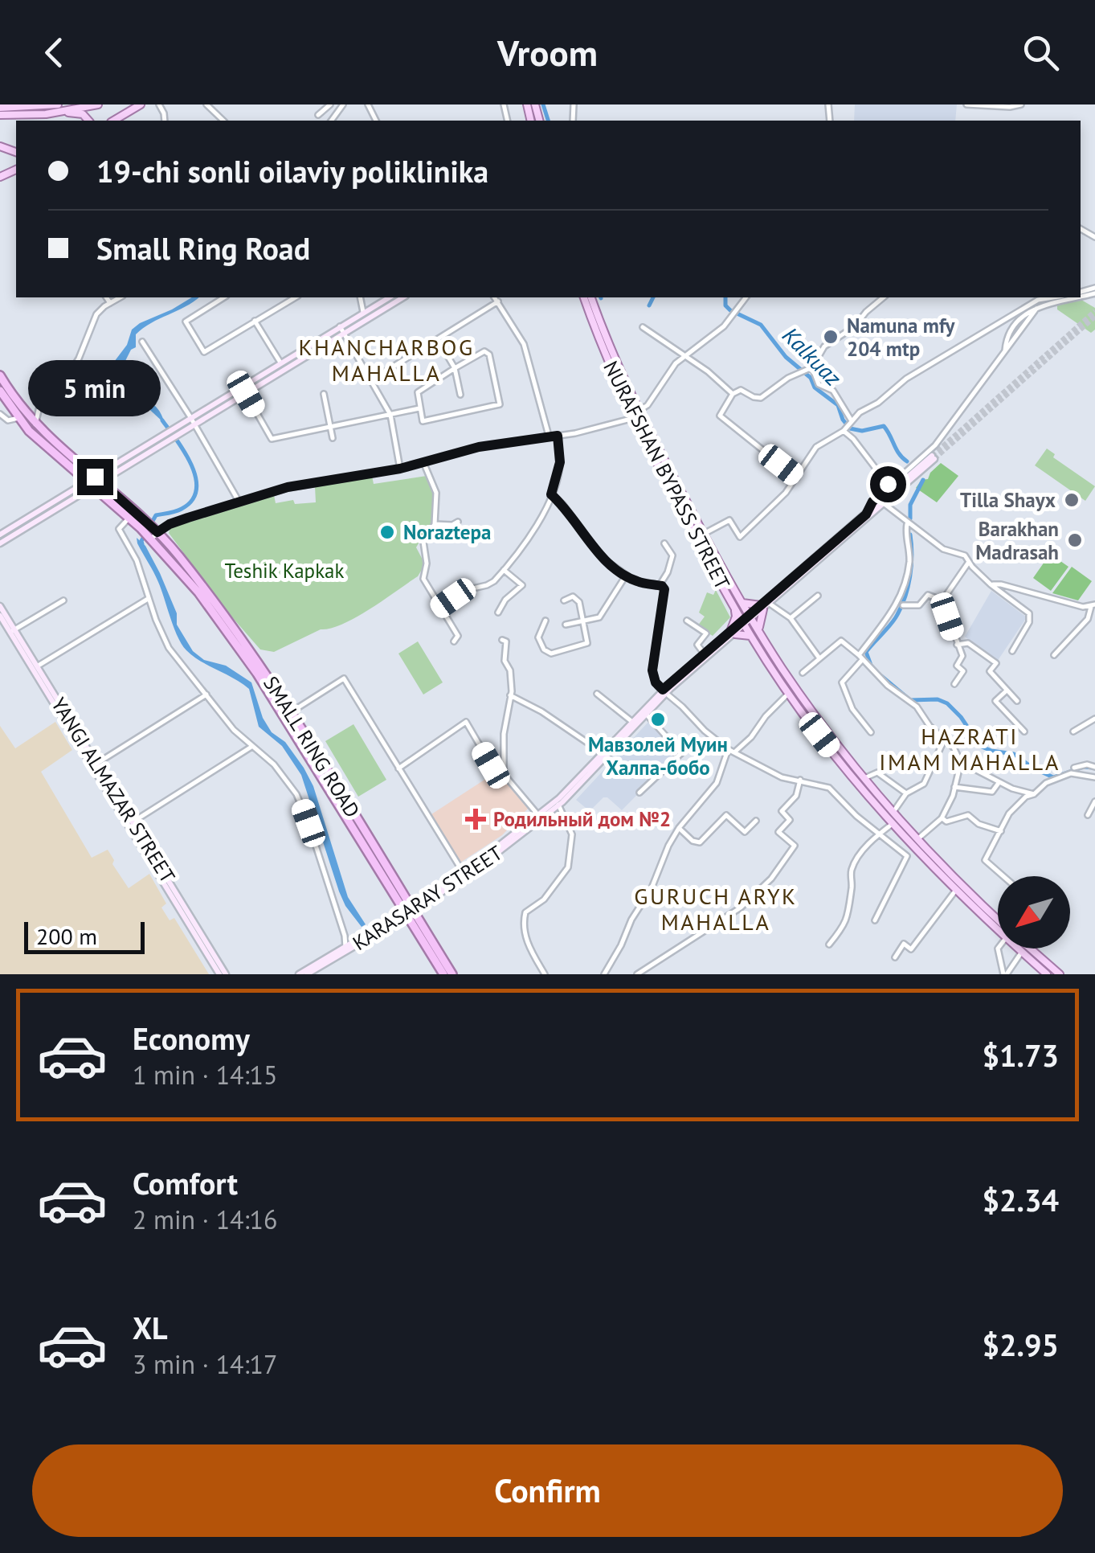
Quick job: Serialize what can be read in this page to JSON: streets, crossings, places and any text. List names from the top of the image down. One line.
{"streets":{"highway":["SMALL RING ROAD"],"main road":["NURAFSHAN BYPASS STREET","YANGI ALMAZAR STREET","KARASARAY STREET"]},"crossings":[["NURAFSHAN BYPASS STREET","KARASARAY STREET"],["SMALL RING ROAD","KARASARAY STREET"]],"districts":["KHANCHARBOG MAHALLA","HAZRATI IMAM MAHALLA","GURUCH ARYK MAHALLA"],"water":["Kalkuaz"],"parks":["Teshik Kapkak"],"places":{"other":["Namuna mfy 204 mtp","Tilla Shayx","Noraztepa","Barakhan Madrasah","Мавзолей Муин Халпа-бобо"],"health":["Родильный дом №2"]},"scale_bar":"200 m","north":"bottom left","page":{"header":"Vroom","banner":["19-chi sonli oilaviy poliklinika","Small Ring Road"],"bubble":"5 min","scale":"200 m","list":[{"name":"Economy","note":"1 min · 14:15","value":"$1.73"},{"name":"Comfort","note":"2 min · 14:16","value":"$2.34"},{"name":"XL","note":"3 min · 14:17","value":"$2.95"}],"buttons":"Confirm"}}
